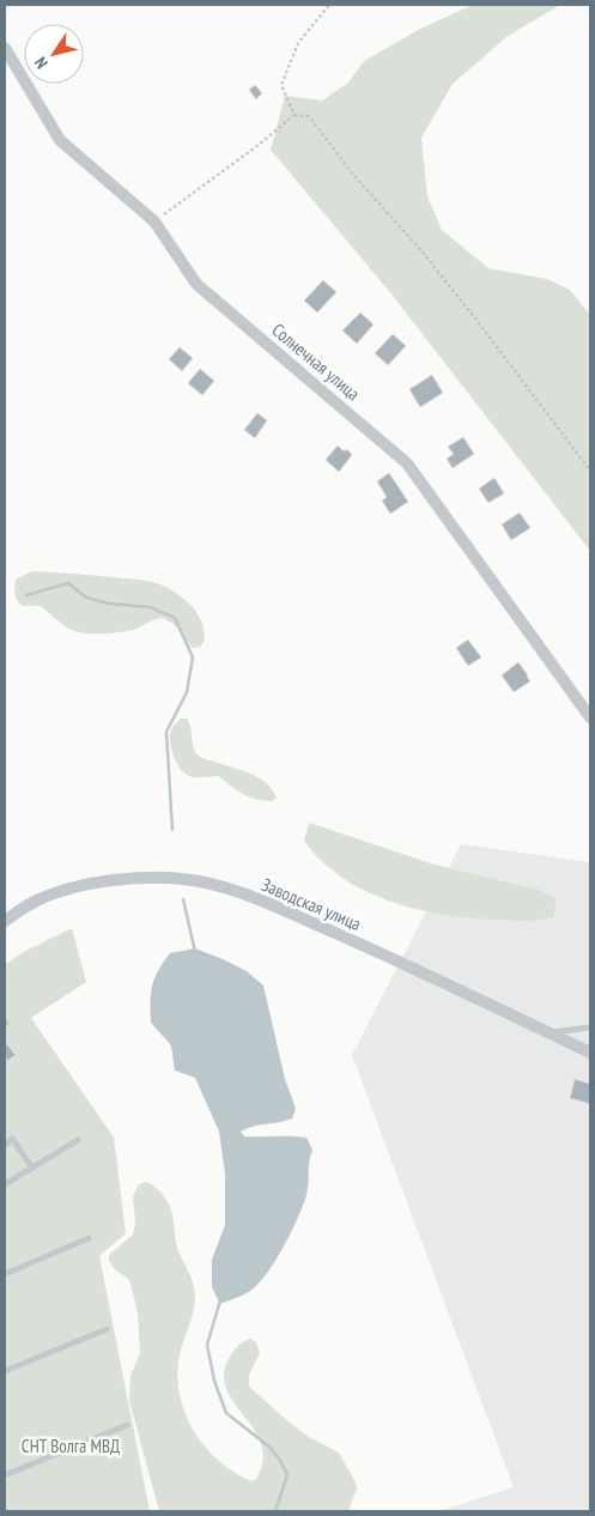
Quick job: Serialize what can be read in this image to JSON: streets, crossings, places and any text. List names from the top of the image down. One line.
{"streets":{"street":["Солнечная улица","Заводская улица"]},"parks":["СНТ Волга МВД"],"north":"bottom left"}
